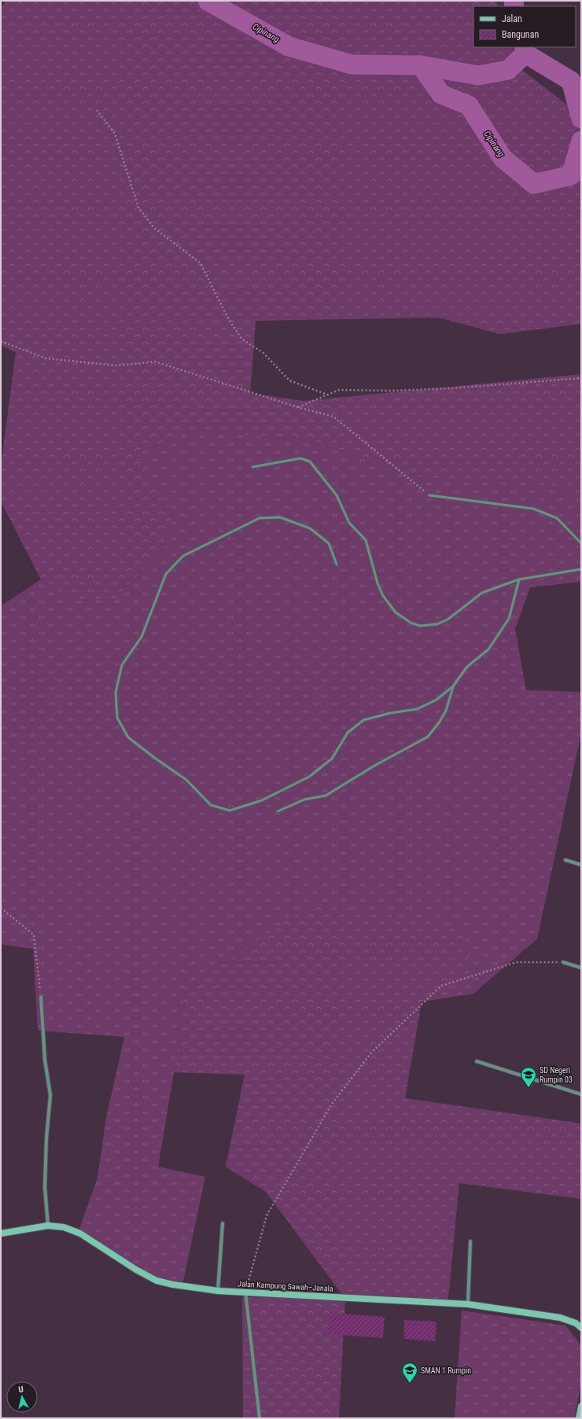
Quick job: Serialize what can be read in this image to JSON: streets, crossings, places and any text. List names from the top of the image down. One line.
{"streets":{"main road":["Jalan Kampung Sawah–Janala"]},"water":["Cipinang"],"places":{"school or university":["SD Negeri Rumpin 03","SMAN 1 Rumpin"]},"legend":["Jalan","Bangunan"],"north":"top"}
